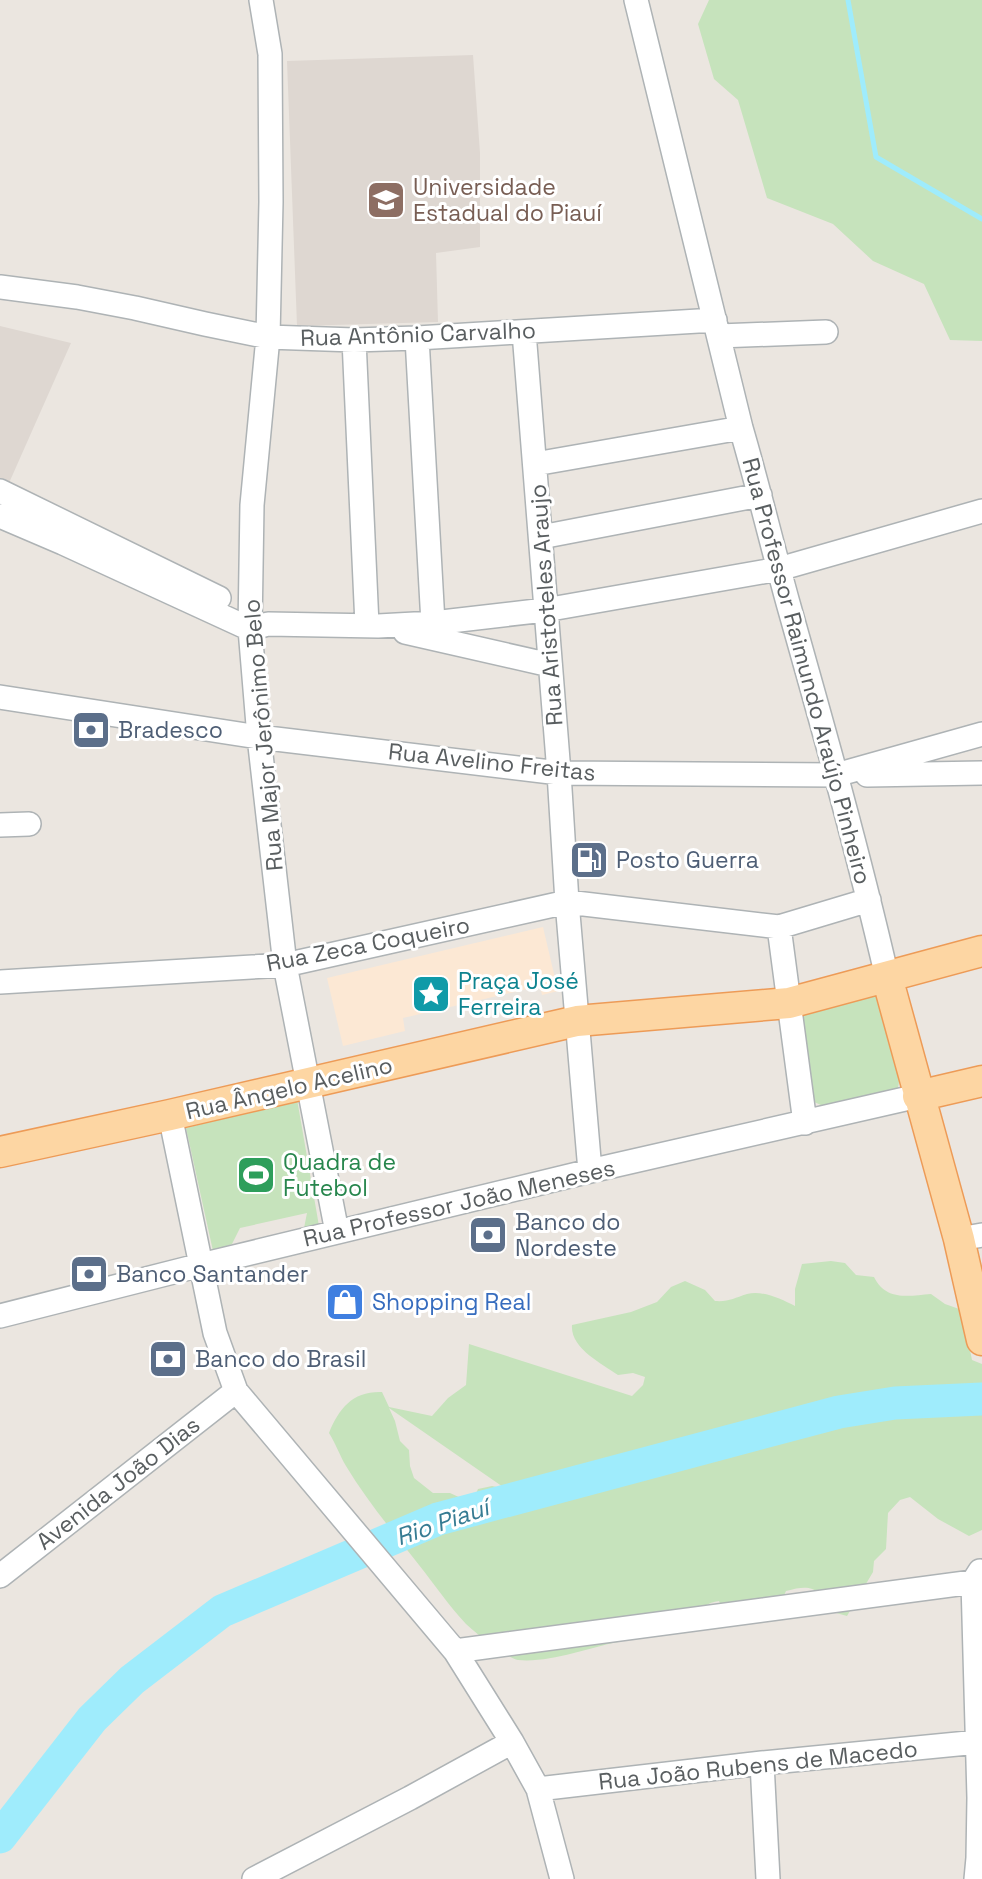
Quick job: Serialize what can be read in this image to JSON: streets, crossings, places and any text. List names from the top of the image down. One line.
{"streets":{"main road":["Rua Professor Raimundo Araújo Pinheiro","Rua Ângelo Acelino"],"street":["Rua Antônio Carvalho","Rua Aristoteles Araujo","Rua Major Jerônimo Belo","Rua Avelino Freitas","Rua Zeca Coqueiro","Rua Professor João Meneses","Avenida João Dias","Rua João Rubens de Macedo"]},"crossings":[["Rua Antônio Carvalho","Rua Aristoteles Araujo"],["Rua Antônio Carvalho","Rua Professor Raimundo Araújo Pinheiro"],["Rua Antônio Carvalho","Rua Major Jerônimo Belo"],["Rua Aristoteles Araujo","Rua Avelino Freitas"],["Rua Aristoteles Araujo","Rua Zeca Coqueiro"],["Rua Aristoteles Araujo","Rua Ângelo Acelino"],["Rua Aristoteles Araujo","Rua Professor João Meneses"],["Rua Professor Raimundo Araújo Pinheiro","Rua Avelino Freitas"],["Rua Professor Raimundo Araújo Pinheiro","Rua Ângelo Acelino"],["Rua Professor Raimundo Araújo Pinheiro","Rua Professor João Meneses"],["Rua Major Jerônimo Belo","Rua Avelino Freitas"],["Rua Major Jerônimo Belo","Rua Zeca Coqueiro"]],"water":["Rio Piauí"],"places":{"school or university":["Universidade Estadual do Piauí"],"bank":["Bradesco","Banco do Nordeste","Banco Santander","Banco do Brasil"],"fuel station":["Posto Guerra"],"place":["Praça José Ferreira"],"sports":["Quadra de Futebol"],"shop":["Shopping Real"]}}
